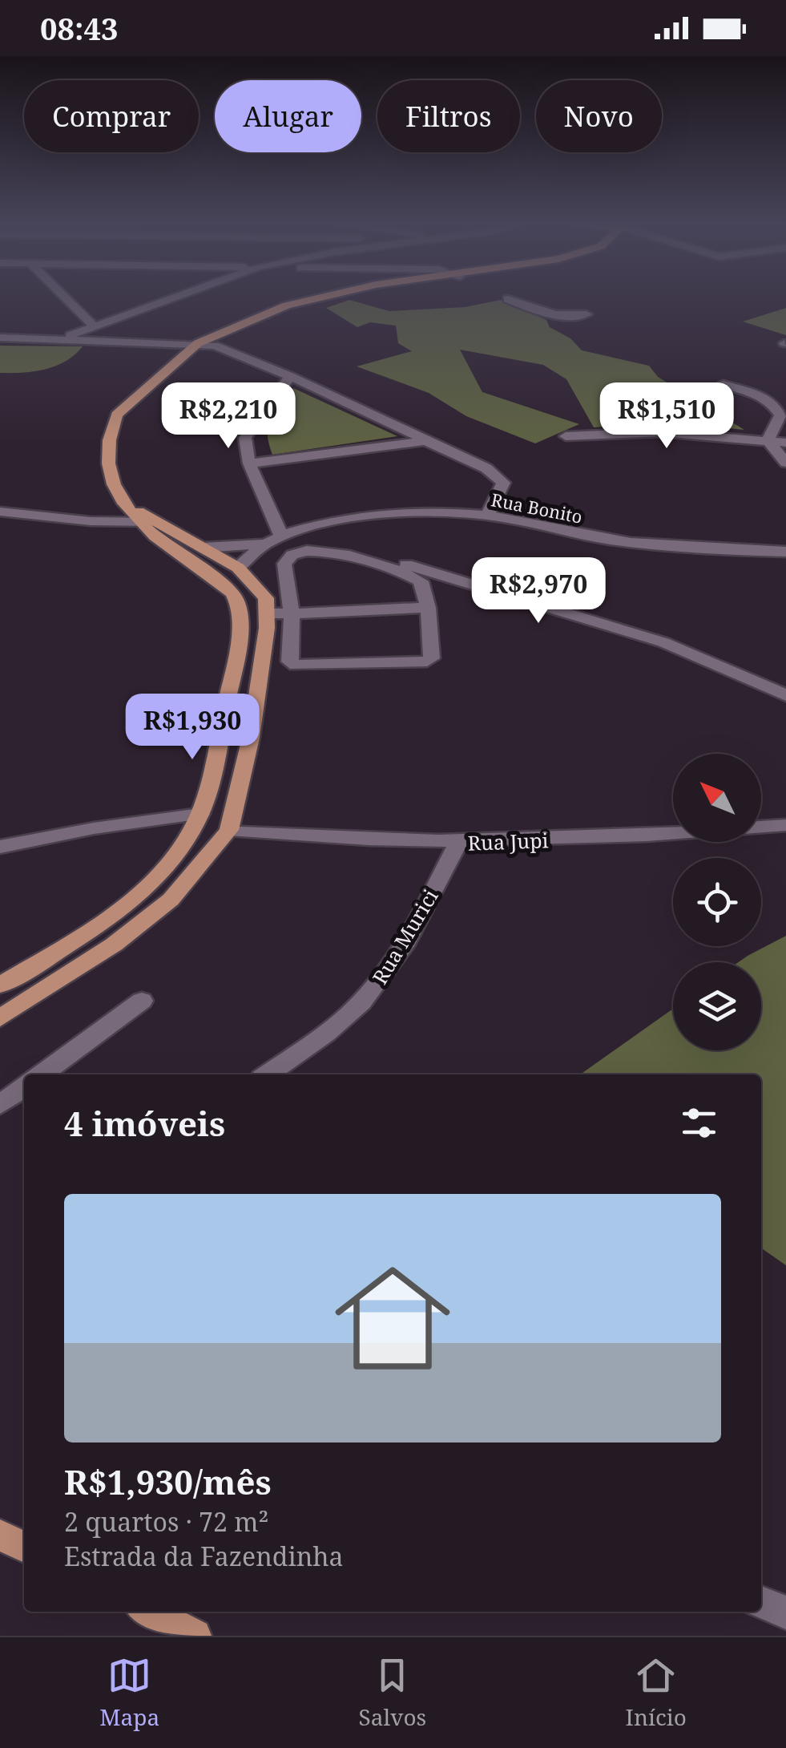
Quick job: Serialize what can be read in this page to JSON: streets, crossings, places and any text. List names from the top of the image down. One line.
{"streets":{"street":["Rua Bonito","Rua Jupi","Rua Murici"]},"crossings":[["Rua Jupi","Rua Murici"]],"north":"top left","page":{"status":"08:43","chip":["Comprar","Alugar","Filtros","Novo"],"price":["R$2,210","R$1,510","R$2,970","R$1,930"],"heading":"4 imóveis","list":[{"name":"R$1,930/mês","note":"2 quartos · 72 m² · Estrada da Fazendinha"}],"tabs":["Mapa","Salvos","Início"]}}
